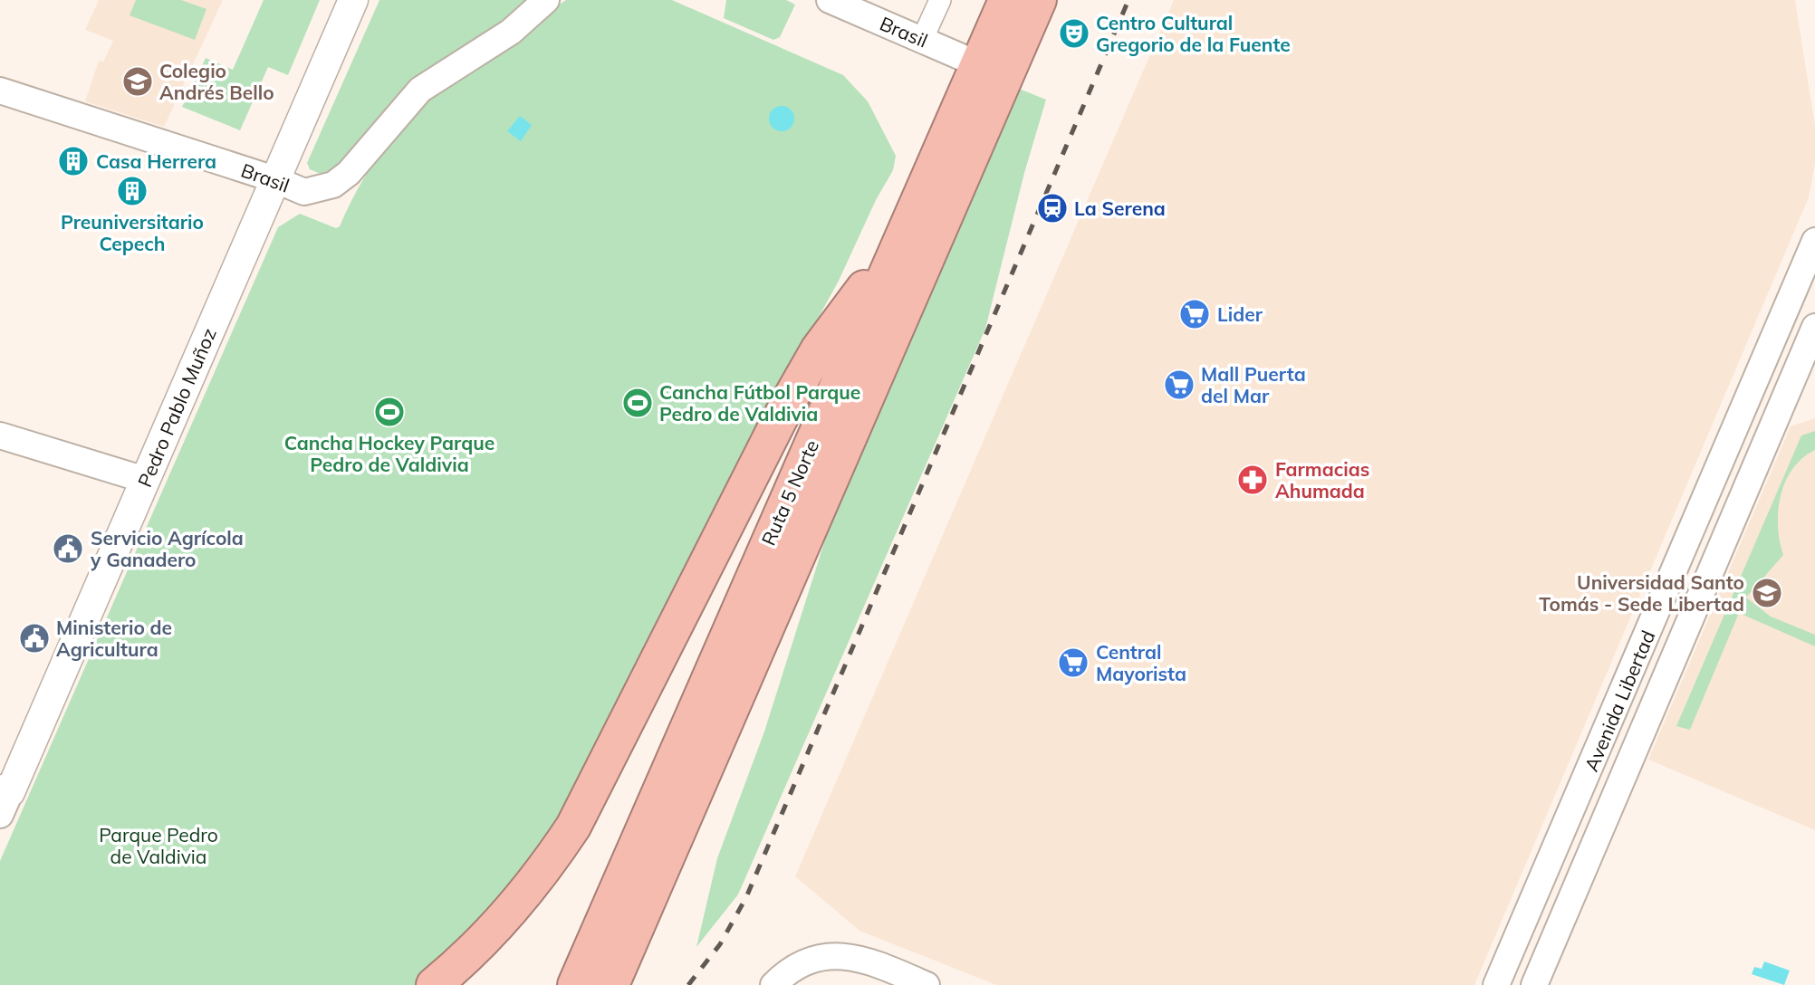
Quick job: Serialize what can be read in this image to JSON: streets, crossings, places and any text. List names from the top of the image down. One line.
{"streets":{"highway":["Ruta 5 Norte"],"main road":["Pedro Pablo Muñoz"],"street":["Brasil","Avenida Libertad"]},"crossings":[["Brasil","Pedro Pablo Muñoz"],["Brasil","Ruta 5 Norte"]],"parks":["Parque Pedro de Valdivia"],"places":{"theatre":["Centro Cultural Gregorio de la Fuente"],"school or university":["Colegio Andrés Bello","Universidad Santo Tomás - Sede Libertad"],"building":["Casa Herrera","Preuniversitario Cepech"],"station":["La Serena"],"supermarket":["Lider","Mall Puerta del Mar","Central Mayorista"],"sports":["Cancha Fútbol Parque Pedro de Valdivia","Cancha Hockey Parque Pedro de Valdivia"],"pharmacy":["Farmacias Ahumada"],"public building":["Servicio Agrícola y Ganadero","Ministerio de Agricultura"]}}
